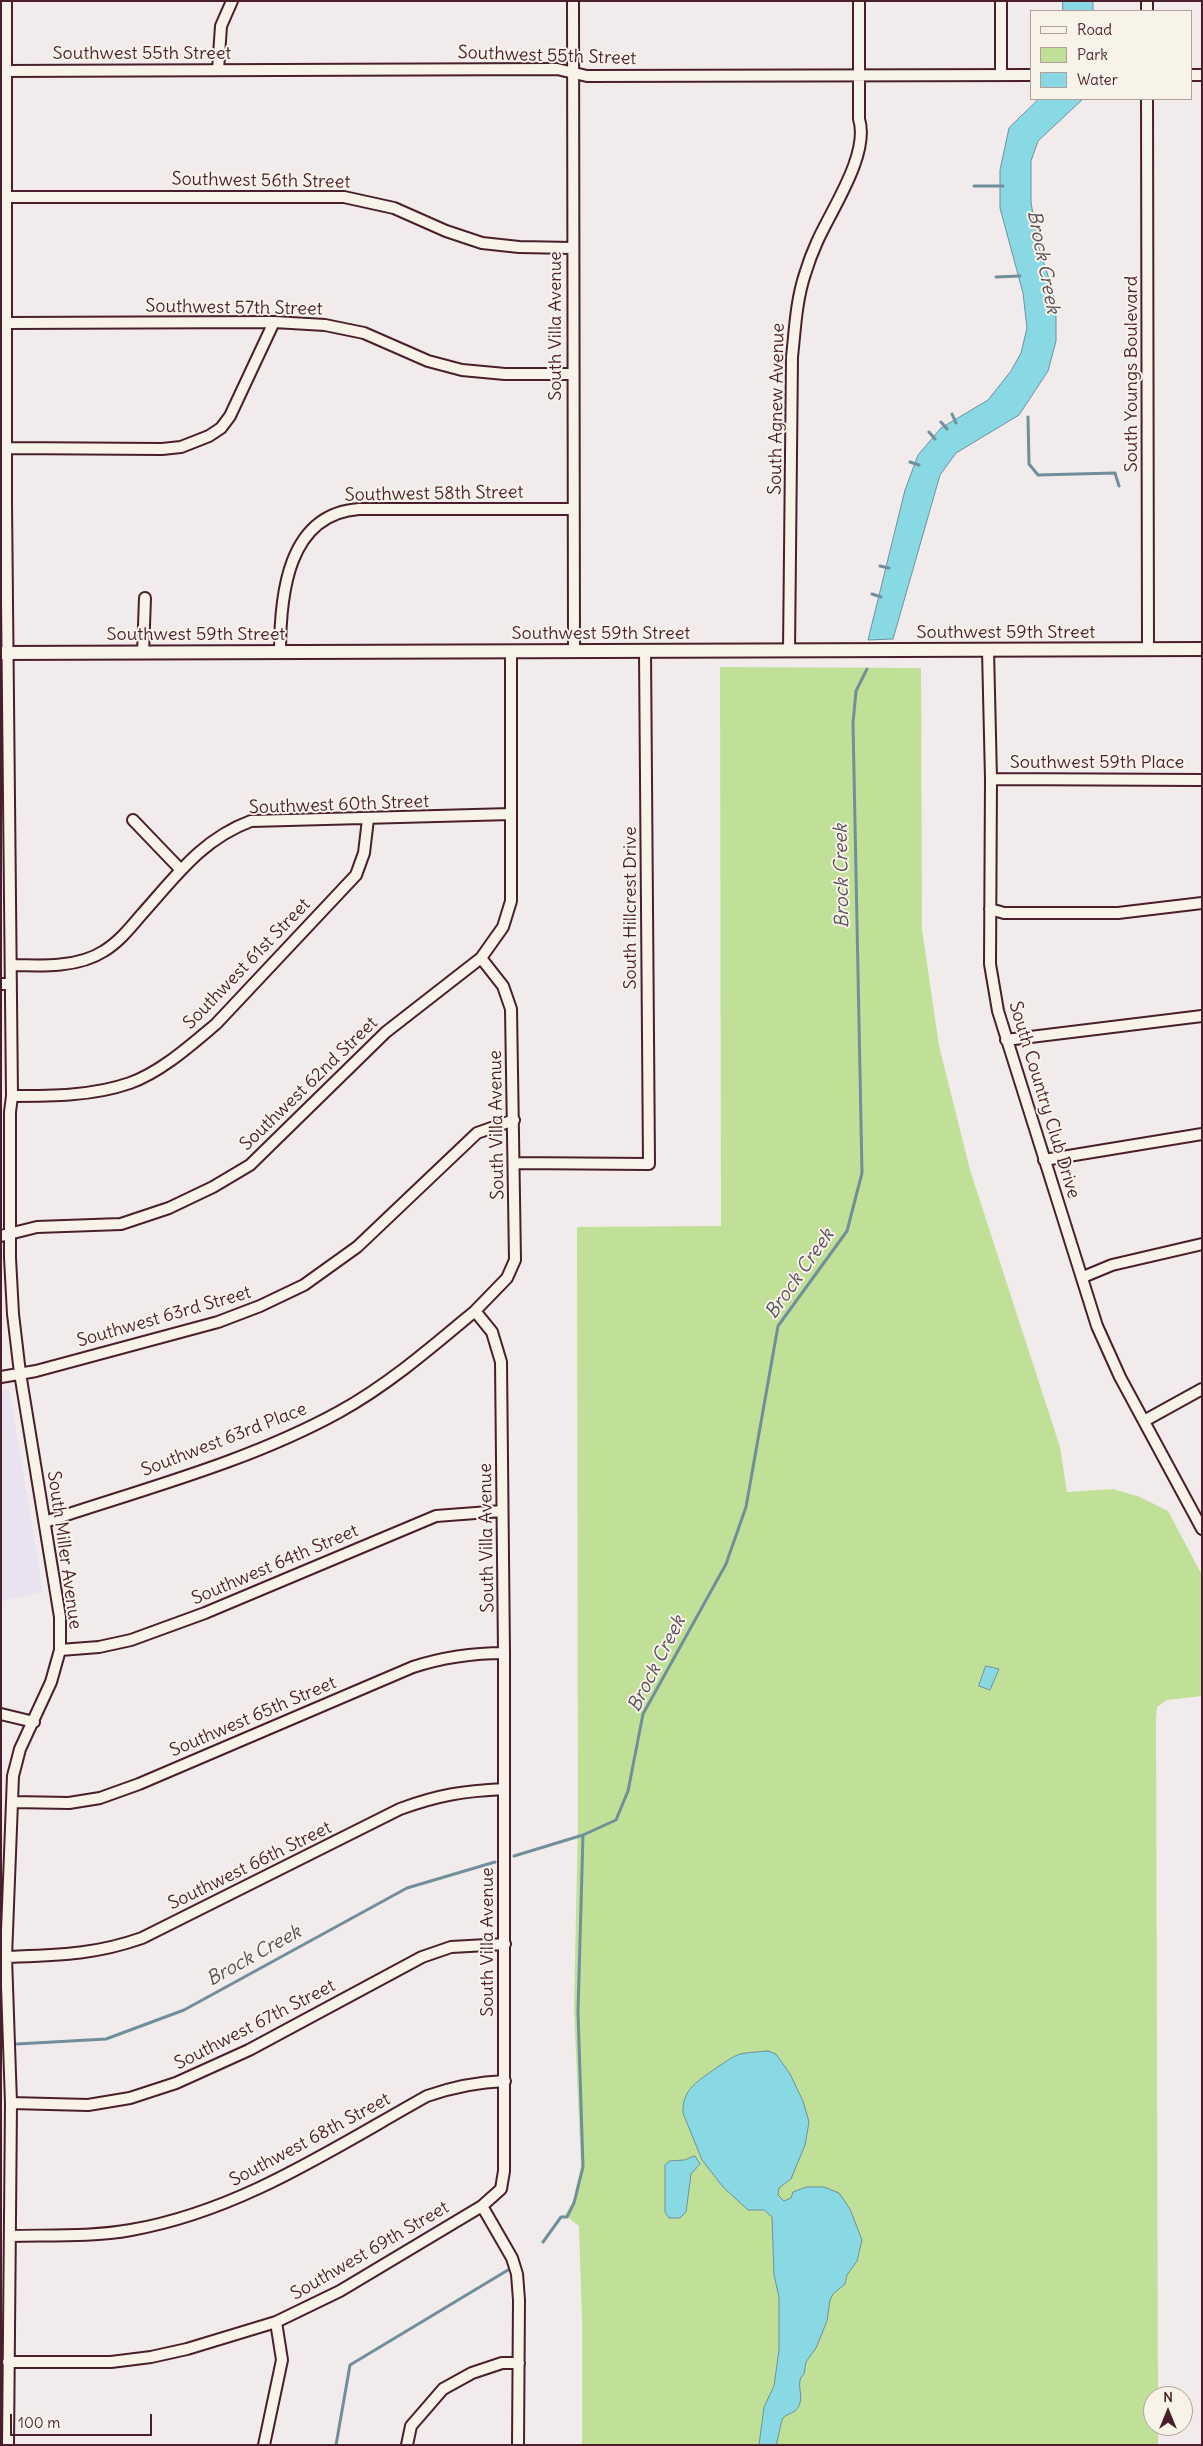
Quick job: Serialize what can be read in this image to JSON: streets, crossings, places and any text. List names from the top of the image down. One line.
{"streets":{"main road":["Southwest 59th Street"],"street":["Southwest 55th Street","Southwest 56th Street","Southwest 57th Street","South Villa Avenue","South Youngs Boulevard","South Agnew Avenue","Southwest 58th Street","Southwest 59th Place","Southwest 60th Street","South Hillcrest Drive","Southwest 61st Street","Southwest 62nd Street","South Country Club Drive","Southwest 63rd Street","Southwest 63rd Place","South Miller Avenue","Southwest 64th Street","Southwest 65th Street","Southwest 66th Street","Southwest 67th Street","Southwest 68th Street","Southwest 69th Street"]},"crossings":[["Southwest 55th Street","South Villa Avenue"],["Southwest 55th Street","South Agnew Avenue"],["Southwest 55th Street","South Miller Avenue"],["Southwest 56th Street","South Villa Avenue"],["Southwest 56th Street","South Miller Avenue"],["Southwest 57th Street","South Villa Avenue"],["Southwest 57th Street","South Miller Avenue"],["South Villa Avenue","Southwest 58th Street"],["South Villa Avenue","Southwest 59th Street"],["South Villa Avenue","South Hillcrest Drive"],["South Villa Avenue","Southwest 62nd Street"],["South Villa Avenue","Southwest 63rd Street"],["South Villa Avenue","Southwest 63rd Place"],["South Villa Avenue","Southwest 64th Street"],["South Villa Avenue","Southwest 65th Street"],["South Villa Avenue","Southwest 66th Street"],["South Villa Avenue","Southwest 67th Street"],["South Villa Avenue","Southwest 68th Street"],["South Villa Avenue","Southwest 69th Street"],["South Youngs Boulevard","Southwest 59th Street"],["South Agnew Avenue","Southwest 59th Street"],["Southwest 58th Street","Southwest 59th Street"],["Southwest 59th Street","South Hillcrest Drive"],["Southwest 59th Street","South Country Club Drive"],["Southwest 59th Street","South Miller Avenue"],["Southwest 59th Place","South Country Club Drive"],["Southwest 60th Street","Southwest 61st Street"],["Southwest 60th Street","South Miller Avenue"],["Southwest 61st Street","South Miller Avenue"],["Southwest 62nd Street","South Miller Avenue"],["Southwest 63rd Street","South Miller Avenue"],["Southwest 63rd Place","South Miller Avenue"],["South Miller Avenue","Southwest 64th Street"],["South Miller Avenue","Southwest 65th Street"],["South Miller Avenue","Southwest 66th Street"],["South Miller Avenue","Southwest 67th Street"],["South Miller Avenue","Southwest 68th Street"],["South Miller Avenue","Southwest 69th Street"]],"water":["Brock Creek"],"legend":["Road","Park","Water"],"scale_bar":"100 m","north":"top"}
